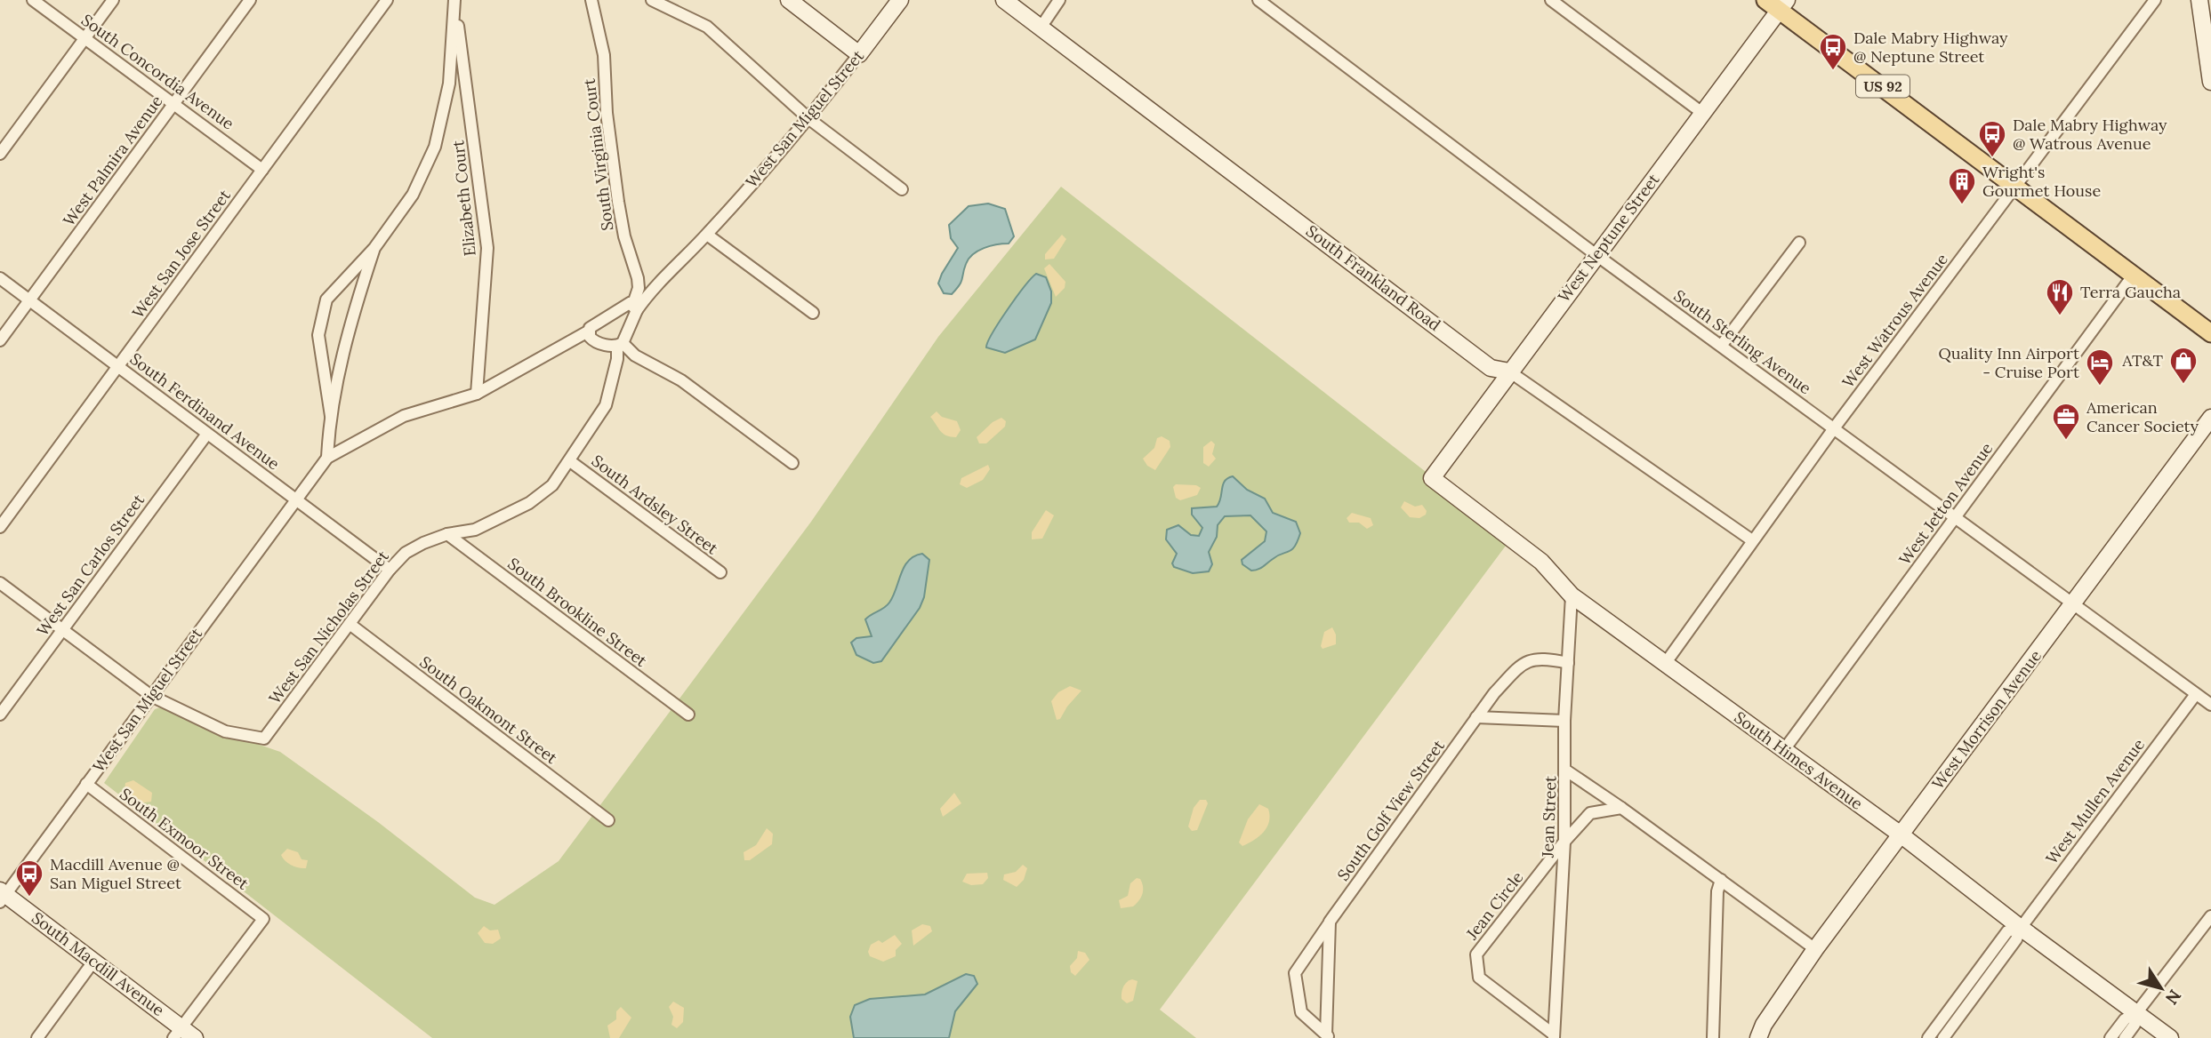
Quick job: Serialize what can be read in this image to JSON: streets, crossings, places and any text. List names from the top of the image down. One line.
{"streets":{"main road":["US 92"],"street":["South Concordia Avenue","West San Miguel Street","South Virginia Court","West Palmira Avenue","Elizabeth Court","West Neptune Street","West San Jose Street","South Frankland Road","West Watrous Avenue","South Sterling Avenue","South Ferdinand Avenue","West Jetton Avenue","South Ardsley Street","West San Carlos Street","South Brookline Street","West San Nicholas Street","South Oakmont Street","West Morrison Avenue","South Himes Avenue","West Mullen Avenue","South Golf View Street","Jean Street","South Exmoor Street","Jean Circle","South Macdill Avenue"]},"crossings":[["South Concordia Avenue","West Palmira Avenue"],["South Concordia Avenue","West San Jose Street"],["US 92","West Neptune Street"],["US 92","West Watrous Avenue"],["US 92","West Jetton Avenue"],["West San Miguel Street","South Ferdinand Avenue"],["West San Miguel Street","West San Nicholas Street"],["West San Miguel Street","South Exmoor Street"],["West San Miguel Street","South Macdill Avenue"],["South Virginia Court","West San Nicholas Street"],["West Palmira Avenue","South Ferdinand Avenue"],["West Neptune Street","South Frankland Road"],["West Neptune Street","South Sterling Avenue"],["West Neptune Street","South Himes Avenue"],["West San Jose Street","South Ferdinand Avenue"],["South Frankland Road","West Watrous Avenue"],["West Watrous Avenue","South Sterling Avenue"],["West Watrous Avenue","South Himes Avenue"],["South Sterling Avenue","West Jetton Avenue"],["South Sterling Avenue","West Morrison Avenue"],["South Sterling Avenue","West Mullen Avenue"],["South Ferdinand Avenue","West San Carlos Street"],["South Ferdinand Avenue","West San Nicholas Street"],["West Jetton Avenue","South Himes Avenue"],["South Ardsley Street","West San Nicholas Street"],["South Brookline Street","West San Nicholas Street"],["West San Nicholas Street","South Oakmont Street"],["West Morrison Avenue","South Himes Avenue"],["South Himes Avenue","West Mullen Avenue"],["South Himes Avenue","Jean Street"],["South Golf View Street","Jean Street"],["Jean Street","Jean Circle"],["South Exmoor Street","South Macdill Avenue"]],"places":{"bus stop":["Dale Mabry Highway @ Neptune Street","Dale Mabry Highway @ Watrous Avenue","Macdill Avenue @ San Miguel Street"],"building":["Wright's Gourmet House"],"restaurant":["Terra Gaucha"],"shop":["AT&T"],"hotel":["Quality Inn Airport - Cruise Port"],"office":["American Cancer Society"]},"north":"bottom right"}
